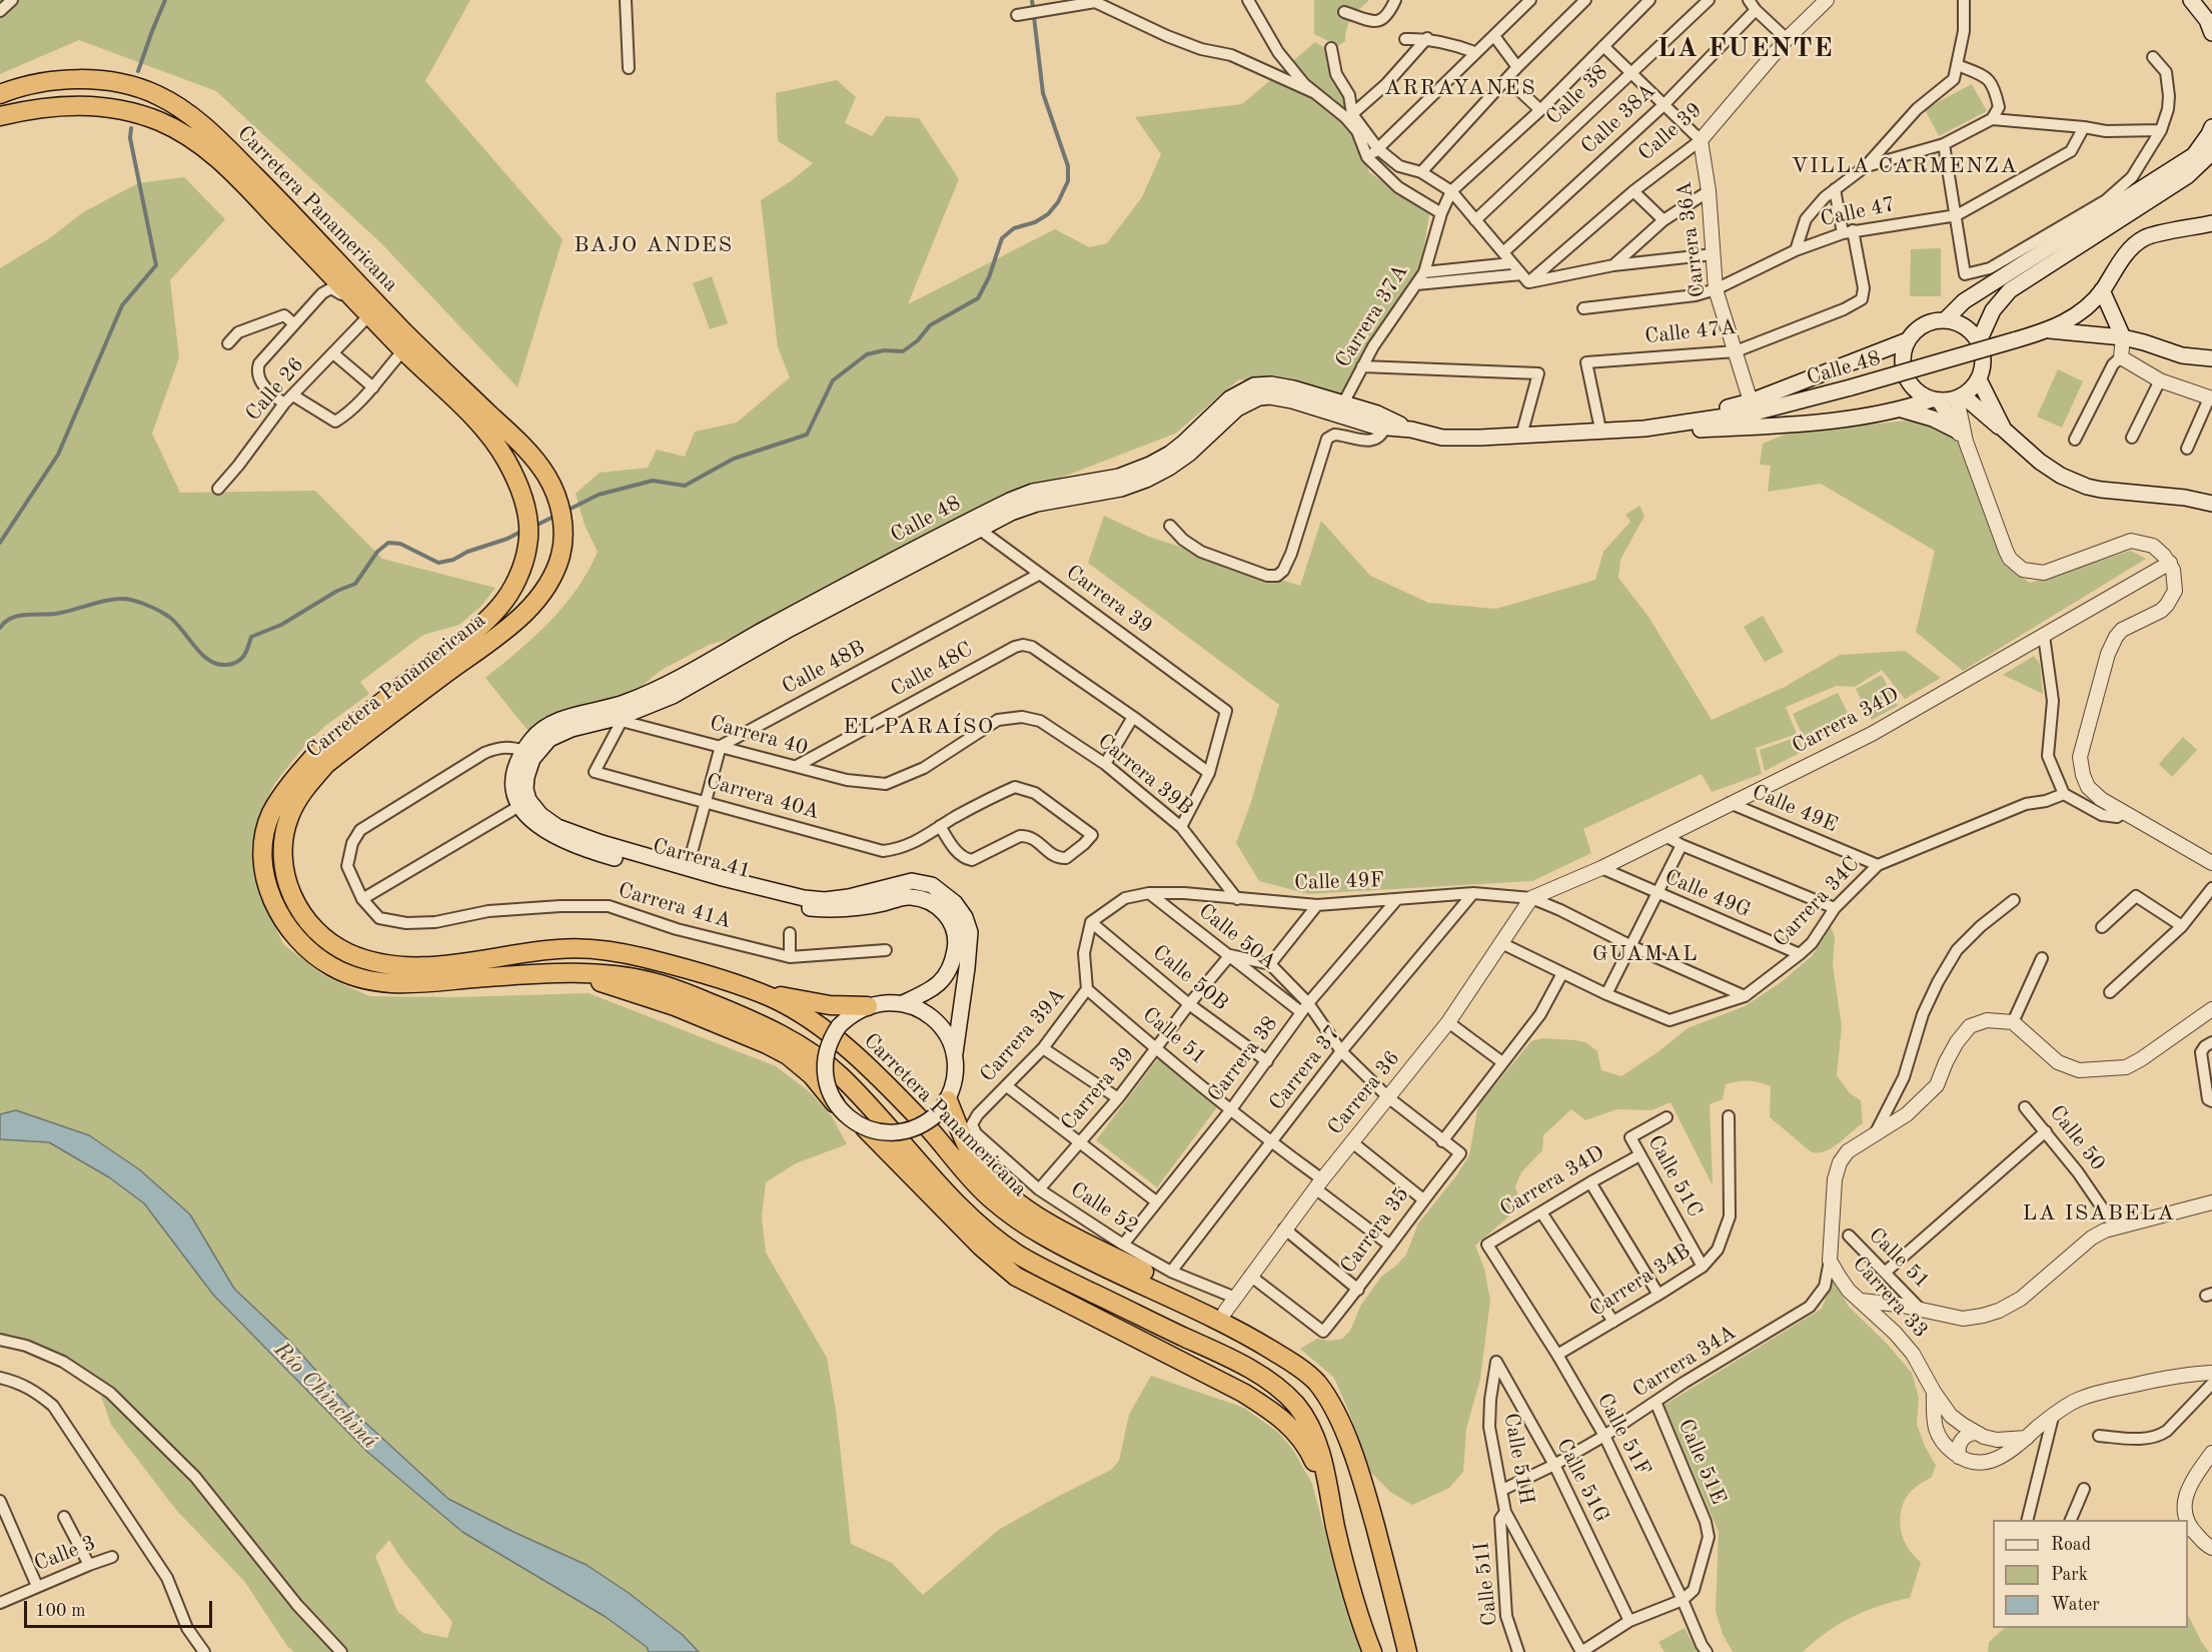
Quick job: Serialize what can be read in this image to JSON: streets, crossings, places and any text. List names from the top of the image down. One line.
{"streets":{"highway":["Carretera Panamericana"],"main road":["Calle 48","Carrera 41"],"street":["Calle 38","Calle 38A","Calle 39","Calle 47","Carrera 36A","Carrera 37A","Calle 47A","Calle 26","Carrera 39","Calle 48B","Calle 48C","Carrera 34D","Carrera 40","Carrera 39B","Carrera 40A","Calle 49E","Calle 49F","Calle 49G","Carrera 34C","Carrera 41A","Calle 50A","Calle 50B","Carrera 39A","Calle 51","Carrera 38","Carrera 37","Carrera 36","Calle 50","Calle 51C","Calle 52","Carrera 35","Carrera 34B","Carrera 33","Carrera 34A","Calle 51F","Calle 51H","Calle 51E","Calle 51G","Calle 3","Calle 51I"]},"crossings":[["Calle 39","Carrera 36A"],["Calle 47","Carrera 36A"],["Calle 47","Calle 47A"],["Carrera 36A","Calle 47A"],["Carrera 36A","Calle 48"],["Carrera 37A","Calle 48"],["Calle 47A","Calle 48"],["Calle 48","Carrera 39"],["Calle 48","Carrera 40"],["Calle 48","Carrera 40A"],["Calle 48","Carrera 41"],["Carrera 39","Calle 48B"],["Carrera 39","Calle 50A"],["Carrera 39","Calle 50B"],["Carrera 39","Calle 51"],["Carrera 39","Calle 52"],["Calle 48B","Carrera 40"],["Calle 48C","Carrera 40"],["Carrera 34D","Calle 49E"],["Carrera 34D","Calle 49F"],["Carrera 34D","Calle 49G"],["Carrera 34D","Carrera 36"],["Carrera 34D","Calle 51C"],["Carrera 34D","Calle 51F"],["Carrera 40","Carrera 39B"],["Carrera 40","Carrera 40A"],["Carrera 39B","Calle 49F"],["Calle 49E","Carrera 34C"],["Calle 49F","Carrera 34C"],["Calle 49F","Calle 50A"],["Calle 49F","Carrera 38"],["Calle 49F","Carrera 37"],["Calle 49F","Carrera 36"],["Calle 49G","Carrera 34C"],["Calle 50A","Carrera 38"],["Calle 50A","Carrera 37"],["Calle 50A","Carrera 36"],["Calle 50A","Carrera 35"],["Calle 50B","Carrera 39A"],["Calle 50B","Carrera 38"],["Carrera 39A","Calle 51"],["Carrera 39A","Calle 52"],["Calle 51","Carrera 38"],["Calle 51","Carrera 37"],["Calle 51","Carrera 36"],["Calle 51","Carrera 35"],["Carrera 38","Calle 52"],["Carrera 37","Calle 52"],["Carrera 36","Calle 52"],["Carrera 36","Carrera 35"],["Calle 51C","Carrera 34B"],["Carrera 34B","Calle 51F"],["Carrera 33","Carrera 34A"],["Carrera 34A","Calle 51F"],["Carrera 34A","Calle 51H"],["Carrera 34A","Calle 51E"],["Carrera 34A","Calle 51G"],["Calle 51F","Calle 51E"],["Calle 51H","Calle 51G"],["Calle 51H","Calle 51I"]],"districts":["LA FUENTE","ARRAYANES","VILLA CARMENZA","BAJO ANDES","EL PARAÍSO","GUAMAL","LA ISABELA"],"water":["Río Chinchiná"],"legend":["Road","Park","Water"],"scale_bar":"100 m"}
